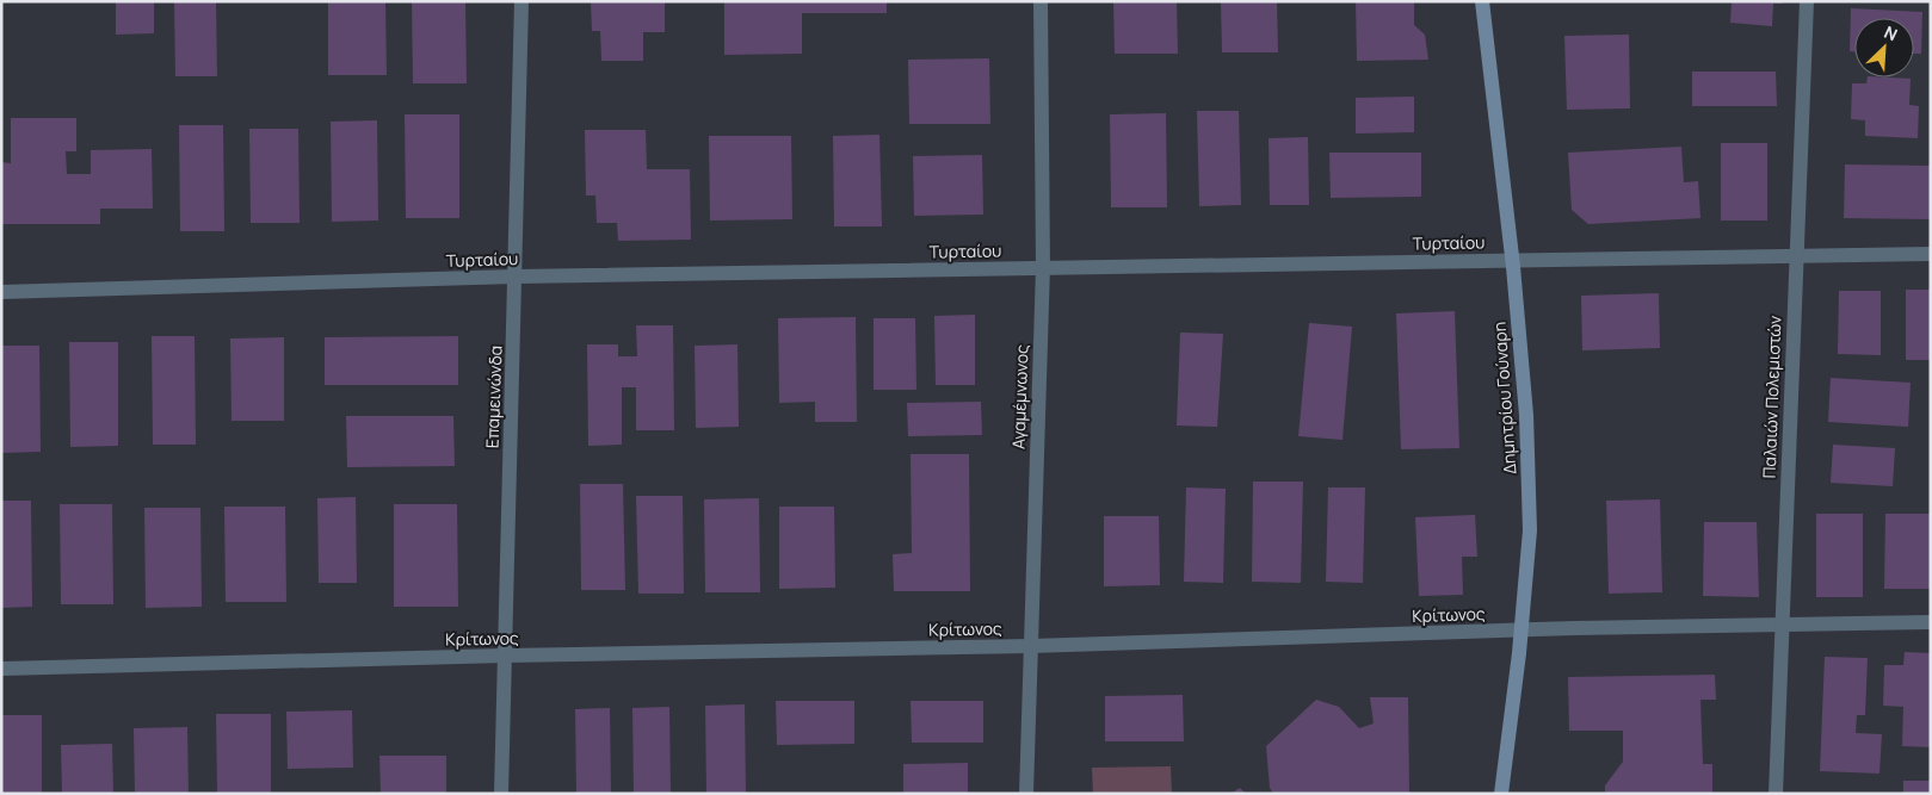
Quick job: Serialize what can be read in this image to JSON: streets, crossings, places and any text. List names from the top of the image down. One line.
{"streets":{"main road":["Δημητρίου Γούναρη"],"street":["Τυρταίου","Επαμεινώνδα","Αγαμέμνωνος","Παλαιών Πολεμιστών","Κρίτωνος"]},"crossings":[["Τυρταίου","Επαμεινώνδα"],["Τυρταίου","Αγαμέμνωνος"],["Τυρταίου","Παλαιών Πολεμιστών"],["Τυρταίου","Δημητρίου Γούναρη"],["Επαμεινώνδα","Κρίτωνος"],["Αγαμέμνωνος","Κρίτωνος"],["Παλαιών Πολεμιστών","Κρίτωνος"],["Δημητρίου Γούναρη","Κρίτωνος"]],"north":"top right"}
